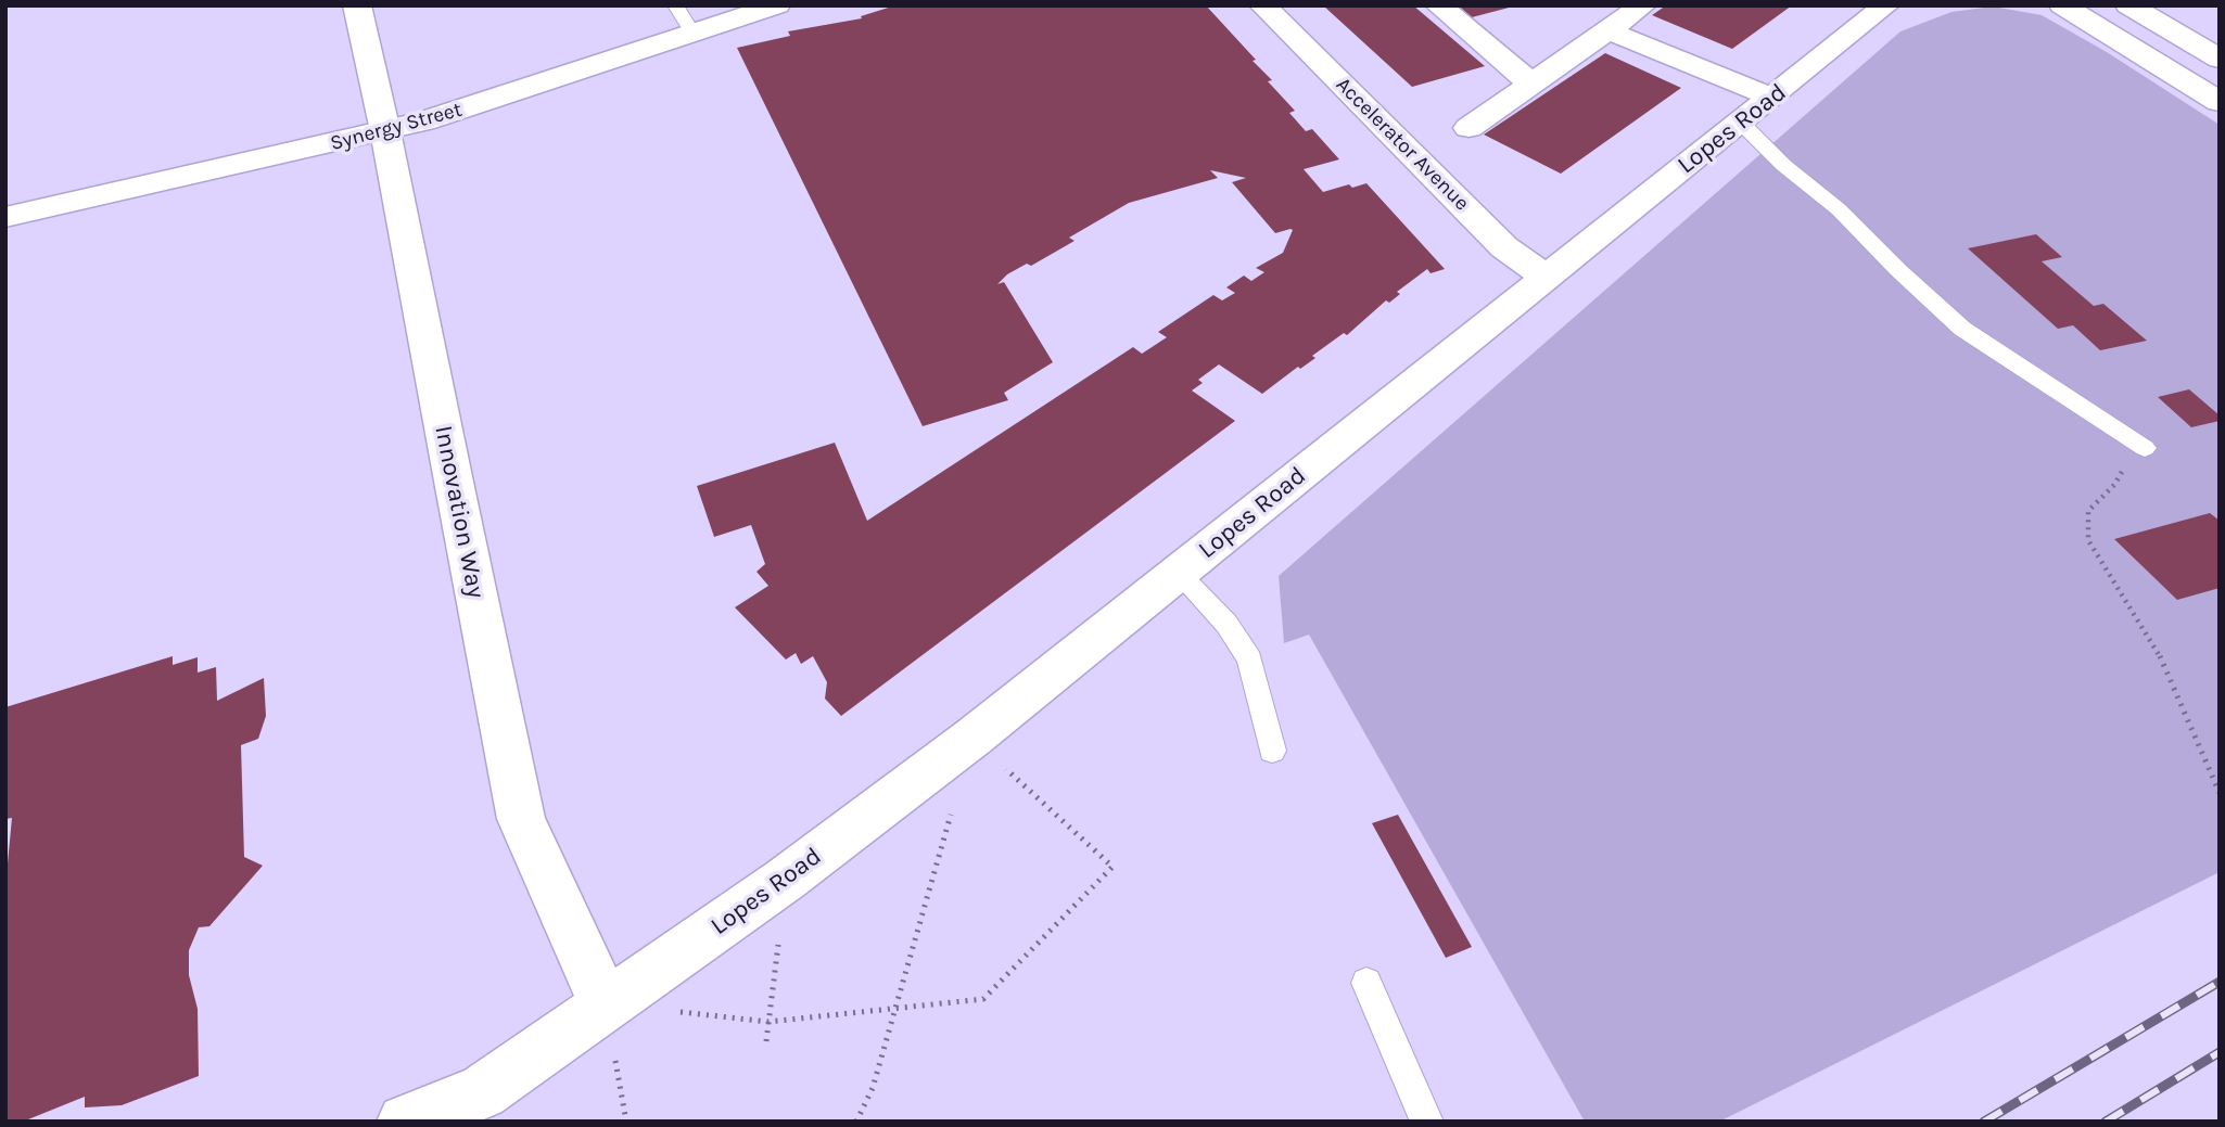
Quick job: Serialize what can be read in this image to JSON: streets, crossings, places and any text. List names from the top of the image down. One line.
{"streets":{"street":["Synergy Street","Lopes Road","Accelerator Avenue","Innovation Way"]},"crossings":[["Synergy Street","Innovation Way"],["Lopes Road","Accelerator Avenue"],["Lopes Road","Innovation Way"]]}
